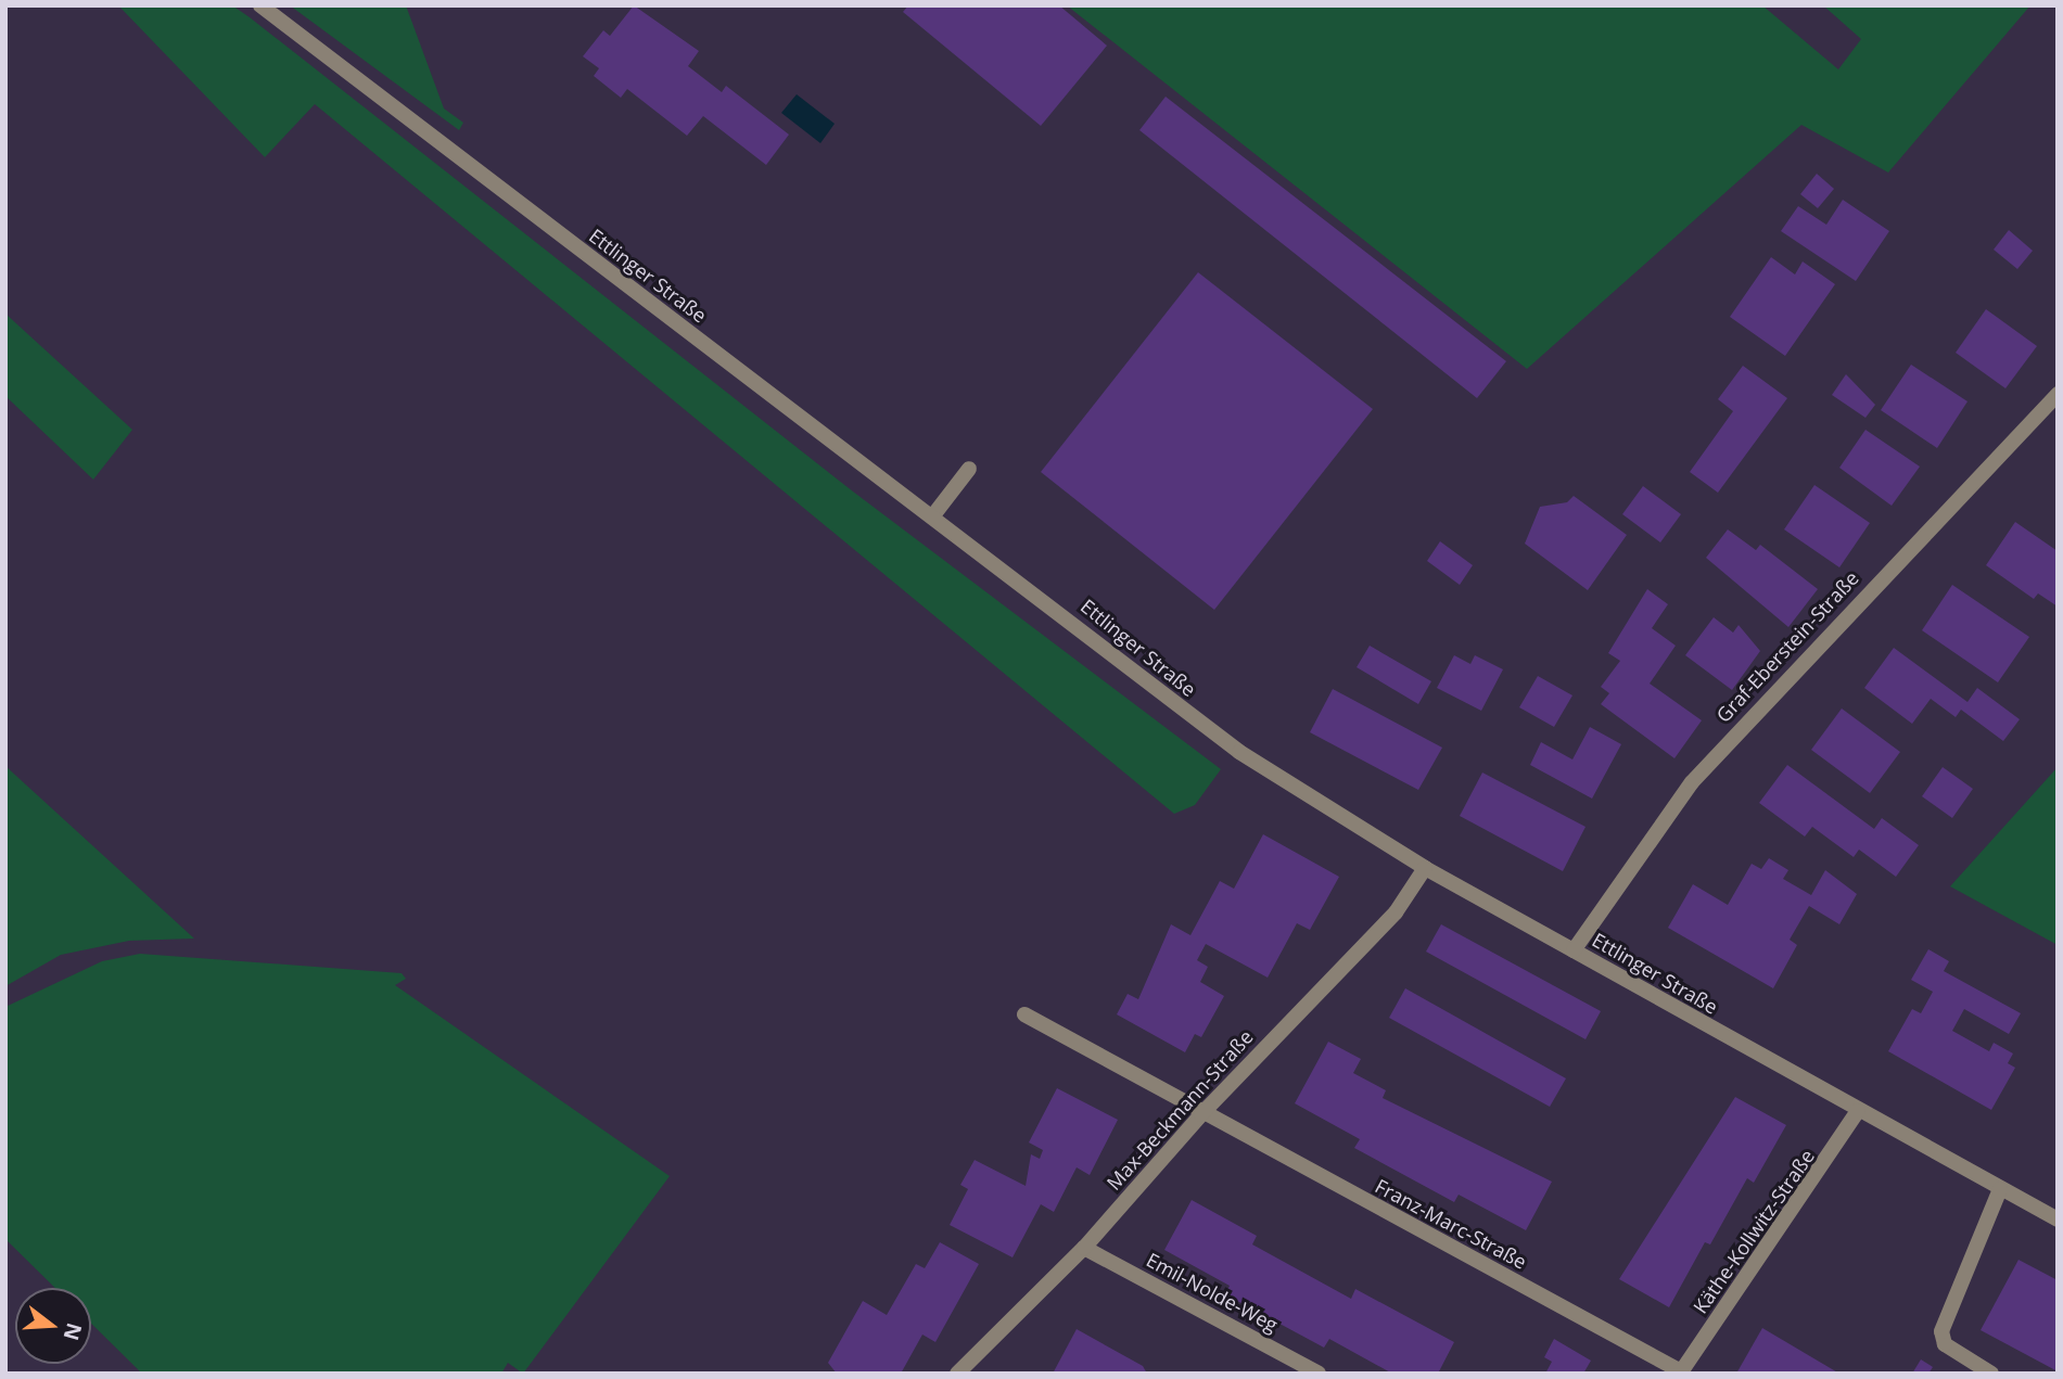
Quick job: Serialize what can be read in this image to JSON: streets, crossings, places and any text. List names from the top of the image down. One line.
{"streets":{"street":["Ettlinger Straße","Graf-Eberstein-Straße","Max-Beckmann-Straße","Franz-Marc-Straße","Käthe-Kollwitz-Straße","Emil-Nolde-Weg"]},"crossings":[["Ettlinger Straße","Graf-Eberstein-Straße"],["Ettlinger Straße","Max-Beckmann-Straße"],["Ettlinger Straße","Käthe-Kollwitz-Straße"],["Max-Beckmann-Straße","Franz-Marc-Straße"],["Max-Beckmann-Straße","Emil-Nolde-Weg"],["Franz-Marc-Straße","Käthe-Kollwitz-Straße"]],"north":"right"}
